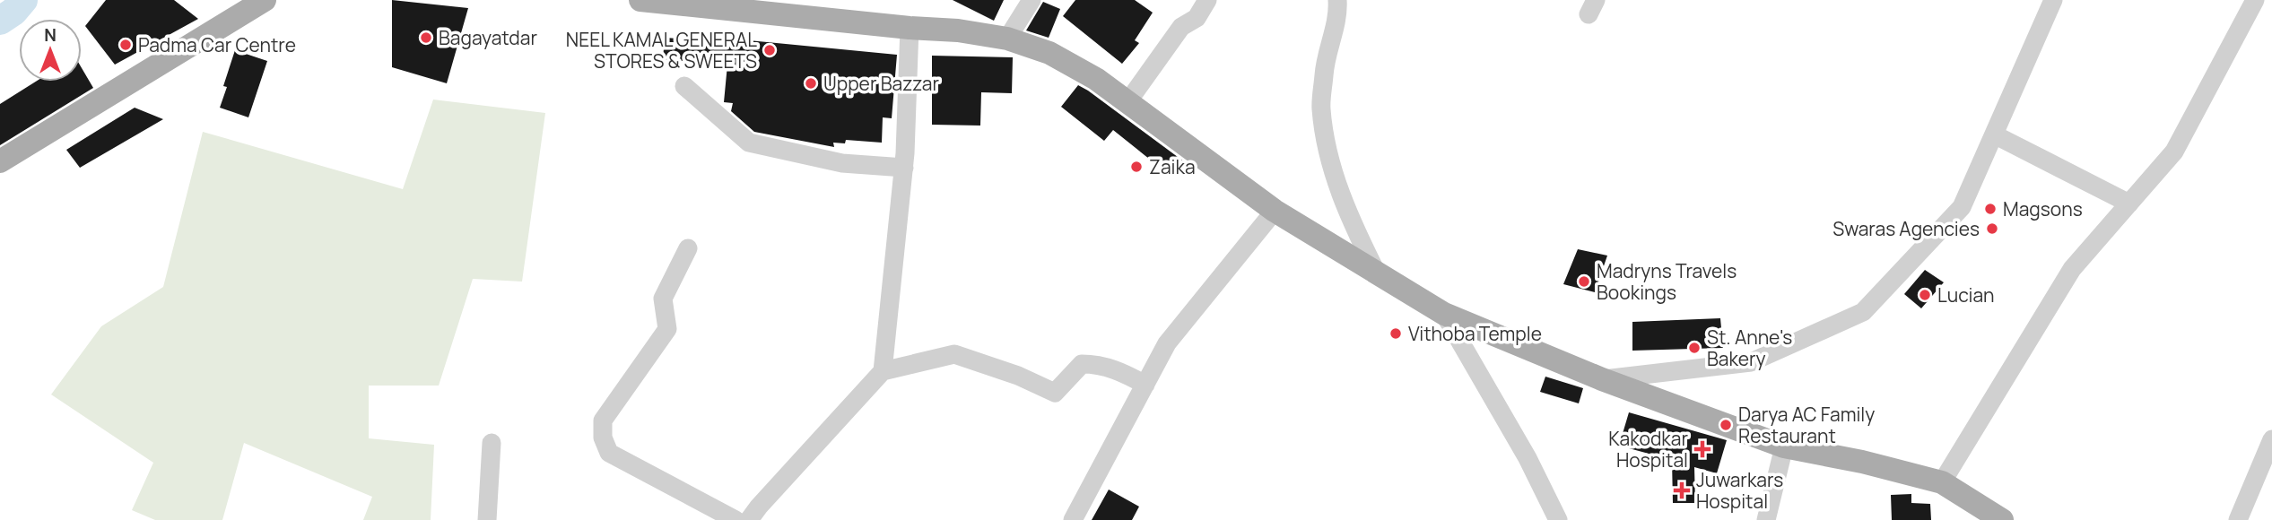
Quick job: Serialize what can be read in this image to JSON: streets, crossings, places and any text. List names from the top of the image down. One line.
{"places":{"other":["Bagayatdar","Padma Car Centre","NEEL KAMAL GENERAL STORES & SWEETS","Upper Bazzar","Zaika","Magsons","Swaras Agencies","Madryns Travels Bookings","Lucian","Vithoba Temple","St. Anne's Bakery","Darya AC Family Restaurant"],"health":["Kakodkar Hospital","Juwarkars Hospital"]},"north":"top"}
